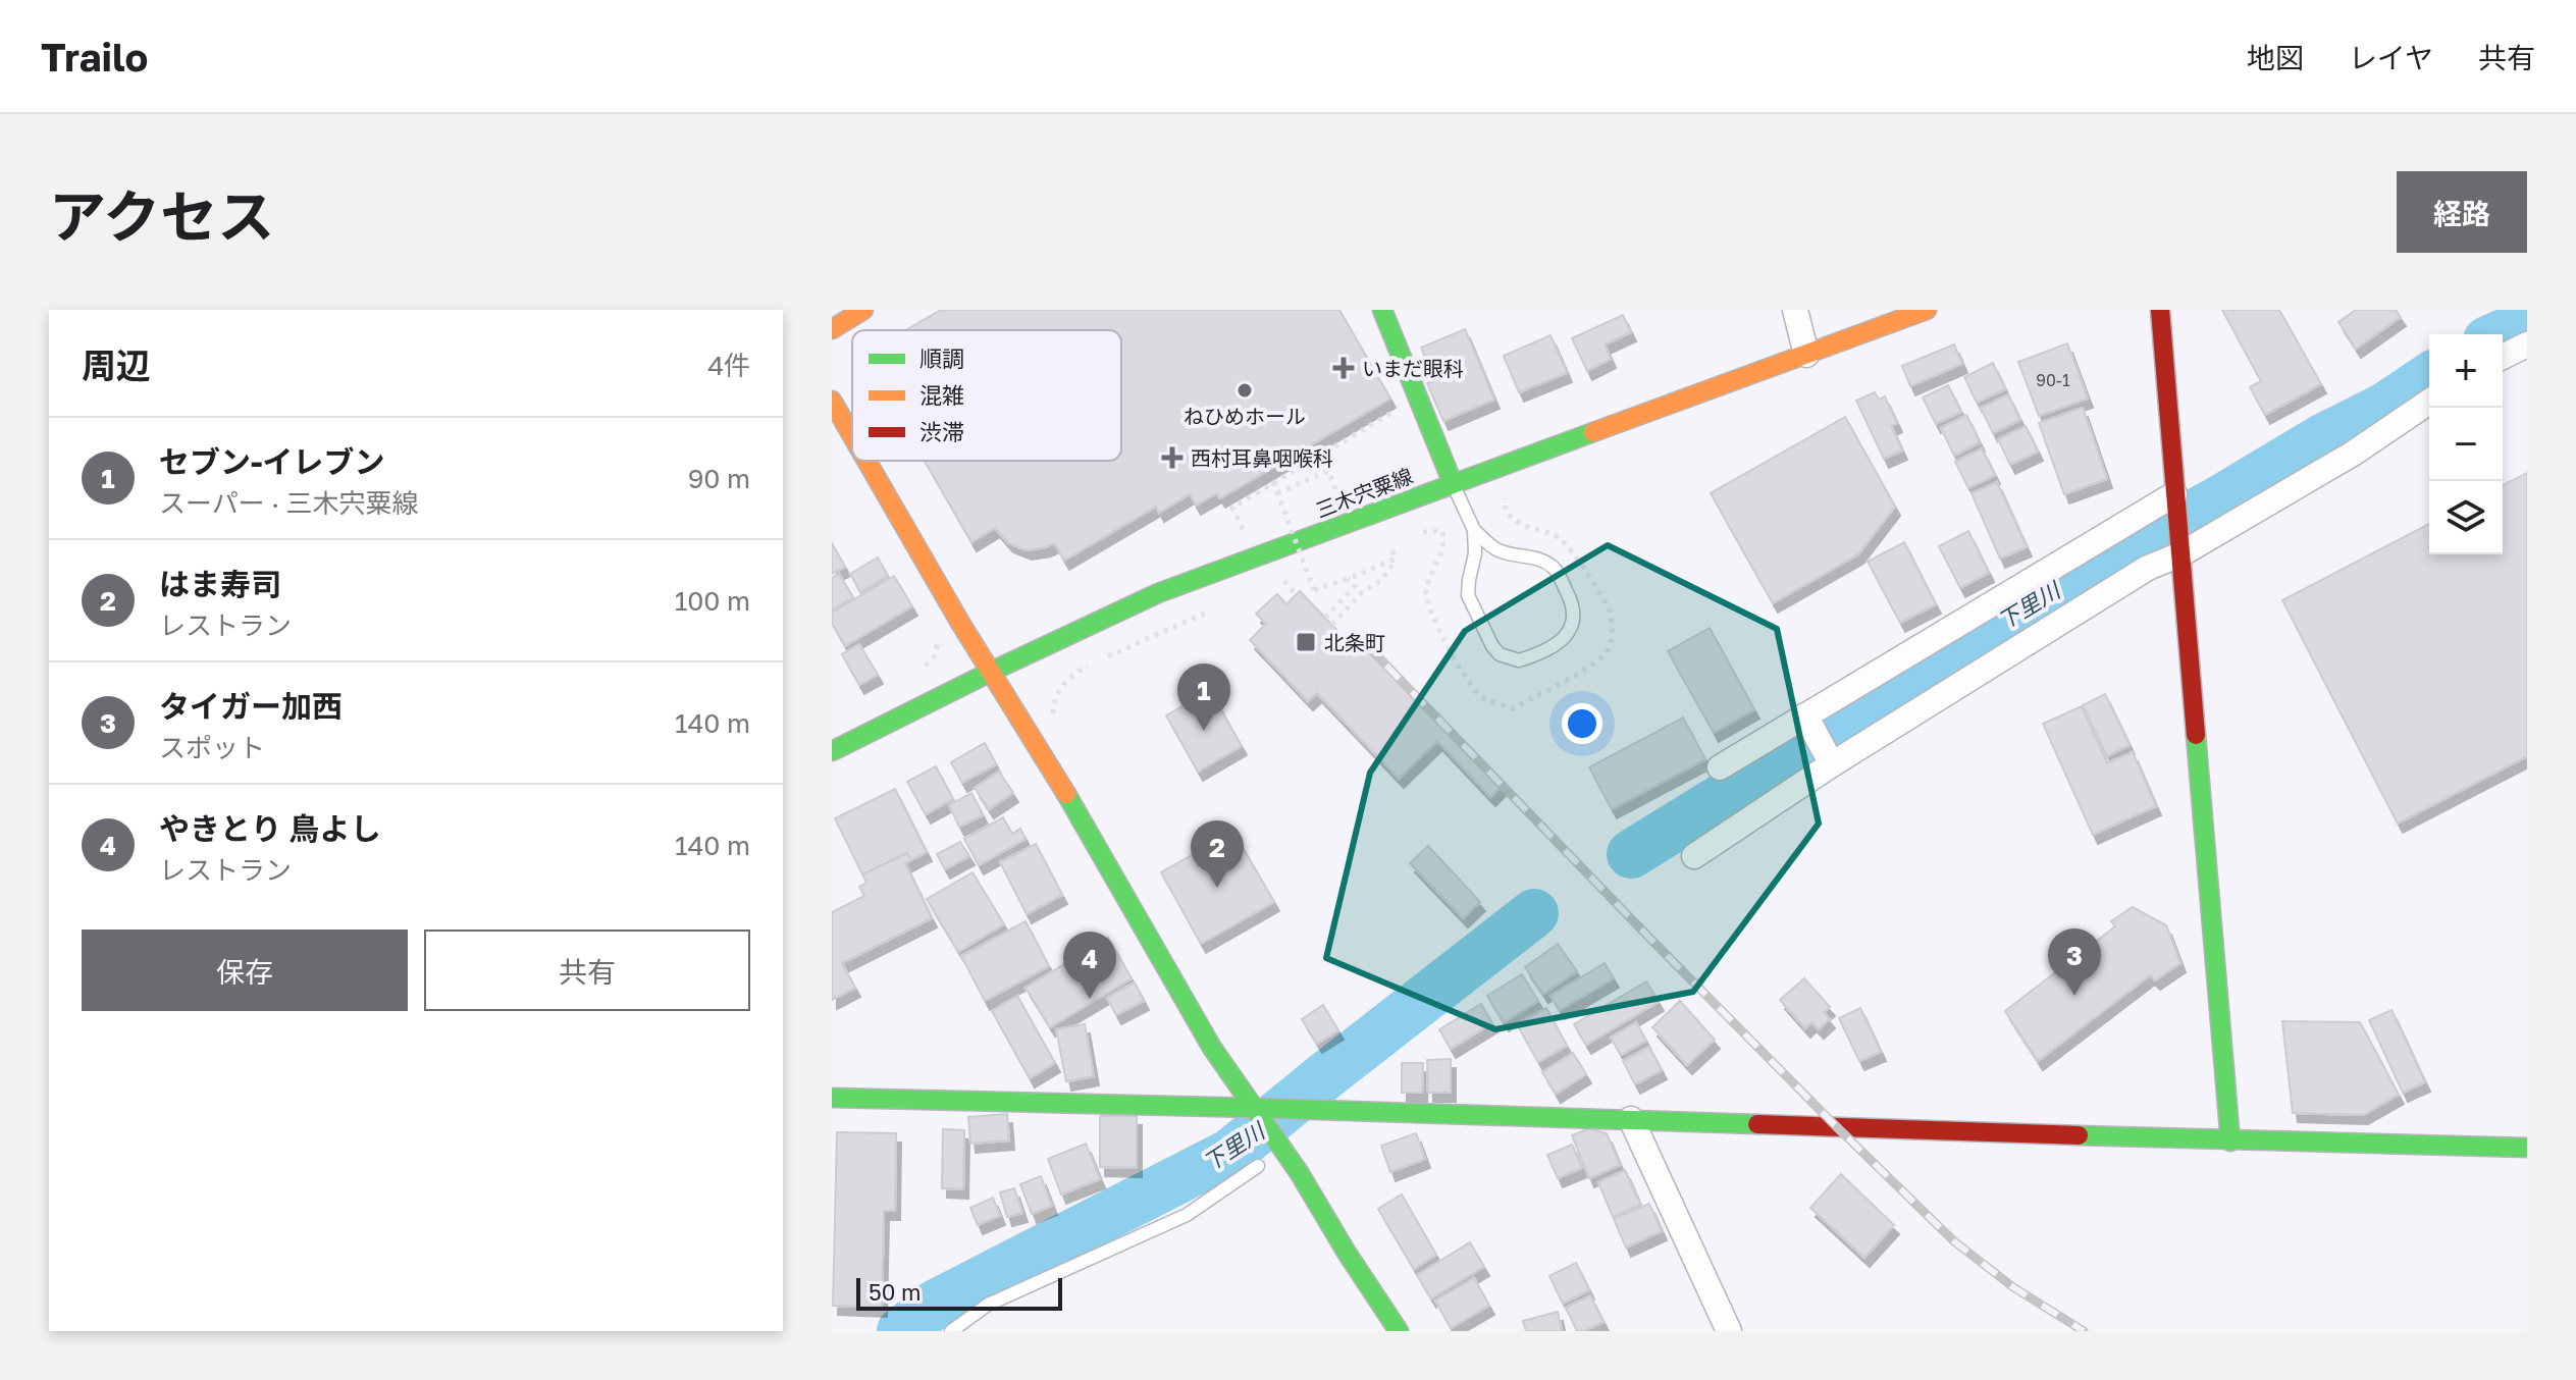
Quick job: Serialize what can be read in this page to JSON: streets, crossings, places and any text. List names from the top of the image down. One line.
{"streets":{"street":["三木宍粟線"]},"water":["下里川"],"places":{"health":["いまだ眼科","西村耳鼻咽喉科"],"other":["ねひめホール"],"transit":["北条町"]},"house_numbers":["90-1"],"legend":["順調","混雑","渋滞"],"scale_bar":"50 m","page":{"header":"Trailo","nav":["地図","レイヤ","共有"],"title":"アクセス","buttons":["経路",["保存","共有"]],"heading":["周辺","4件"],"map_buttons":["+","−"],"list":[{"mark":"1","name":"セブン-イレブン","note":"スーパー · 三木宍粟線","value":"90 m"},{"mark":"2","name":"はま寿司","note":"レストラン","value":"100 m"},{"mark":"3","name":"タイガー加西","note":"スポット","value":"140 m"},{"mark":"4","name":"やきとり 鳥よし","note":"レストラン","value":"140 m"}],"pins":["1","2","3","4"],"scale":"50 m"}}
